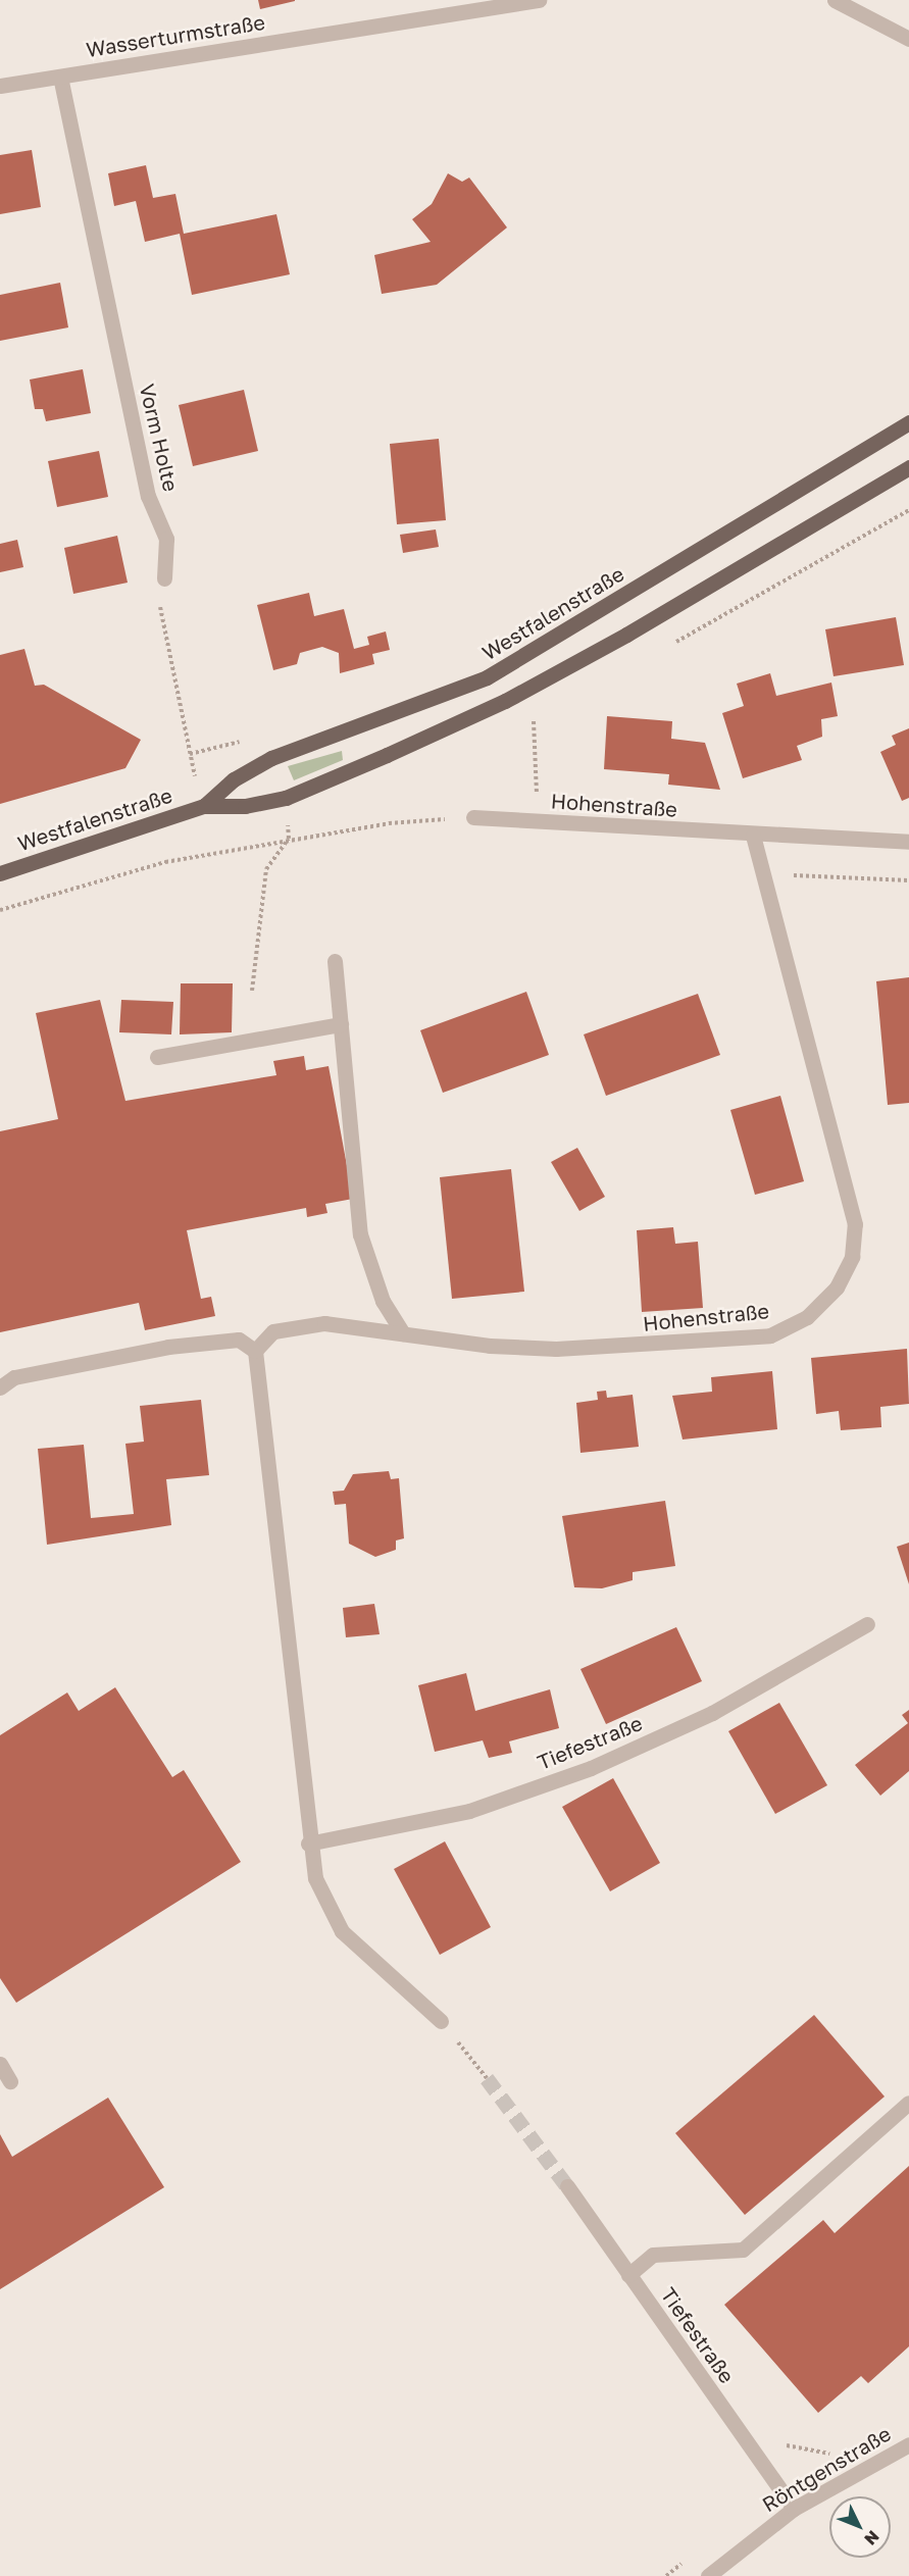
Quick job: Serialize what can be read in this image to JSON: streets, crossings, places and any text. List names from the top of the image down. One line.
{"streets":{"main road":["Westfalenstraße"],"street":["Wasserturmstraße","Vorm Holte","Hohenstraße","Tiefestraße","Röntgenstraße"]},"crossings":[["Wasserturmstraße","Vorm Holte"],["Tiefestraße","Röntgenstraße"]],"north":"bottom right"}
